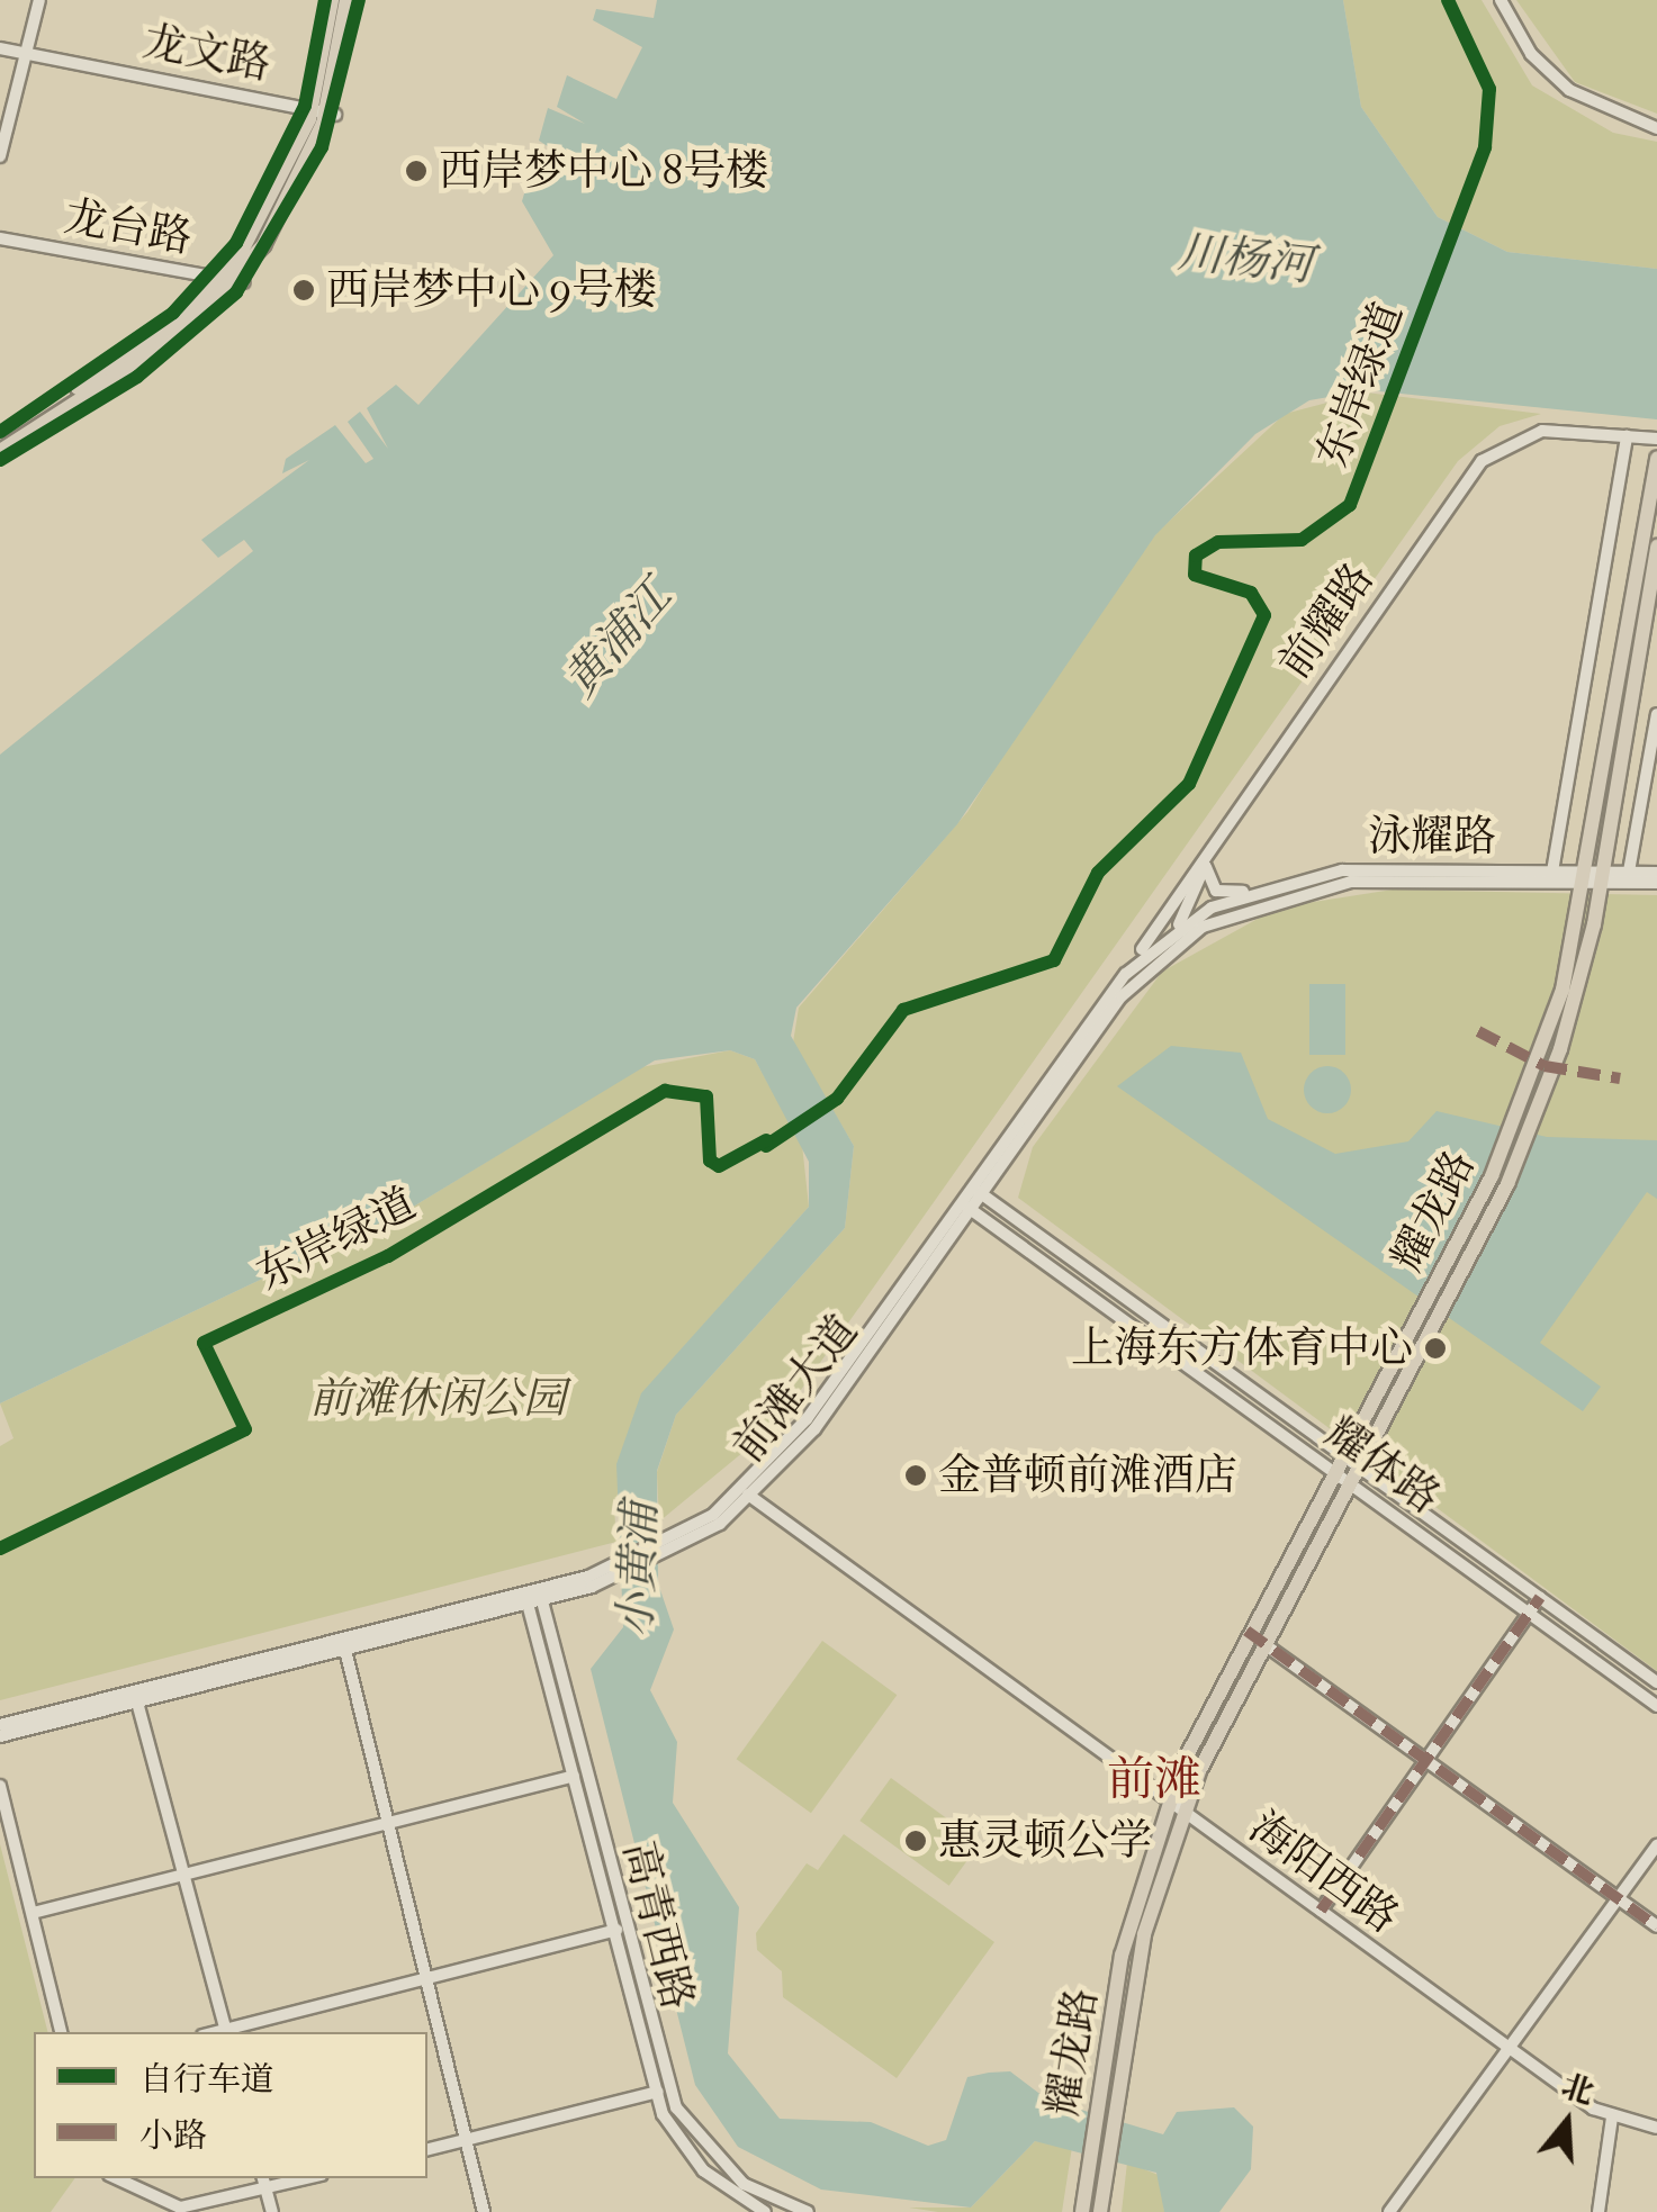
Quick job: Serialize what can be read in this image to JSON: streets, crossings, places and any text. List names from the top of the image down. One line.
{"streets":{"main road":["耀龙路"],"street":["龙文路","龙台路","前耀路","泳耀路","前滩大道","耀体路","海阳西路","高青西路"],"cycle path":["东岸绿道"]},"crossings":[["前耀路","前滩大道"],["泳耀路","耀龙路"],["泳耀路","前滩大道"],["耀龙路","耀体路"],["耀龙路","海阳西路"],["前滩大道","耀体路"],["前滩大道","海阳西路"],["前滩大道","高青西路"]],"districts":["前滩"],"water":["川杨河","黄浦江","小黄浦"],"parks":["前滩休闲公园"],"places":["西岸梦中心 8号楼","西岸梦中心 9号楼","上海东方体育中心","金普顿前滩酒店","惠灵顿公学"],"legend":["自行车道","小路"],"north":"top"}
